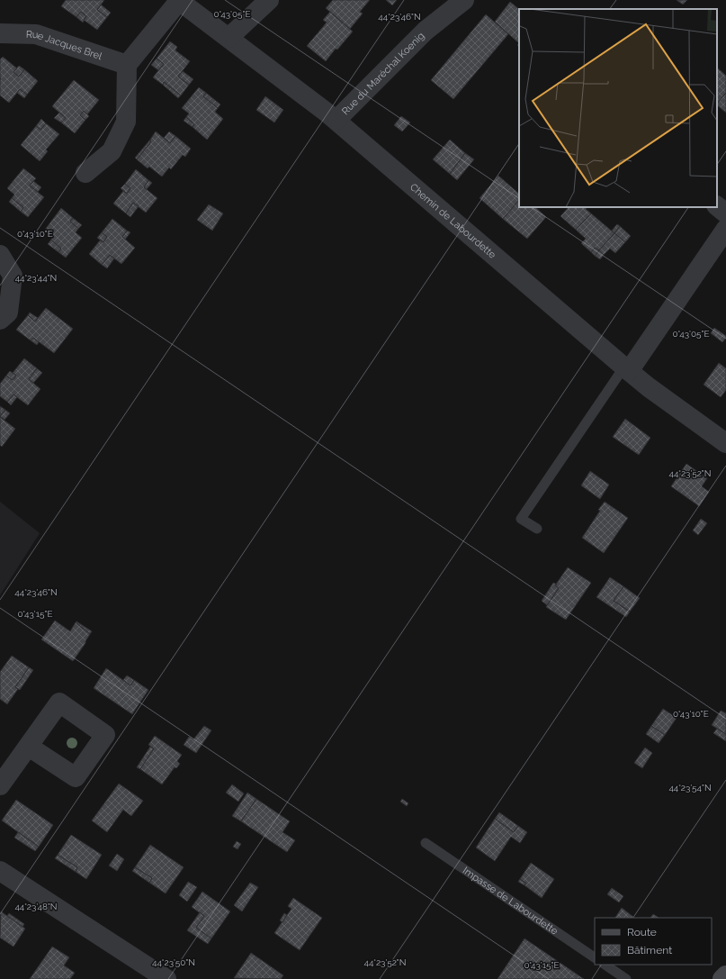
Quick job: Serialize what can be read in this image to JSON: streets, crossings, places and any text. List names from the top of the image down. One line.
{"streets":{"street":["Rue Jacques Brel","Rue du Maréchal Koenig","Chemin de Labourdette"],"lane":["Impasse de Labourdette"]},"crossings":[["Rue du Maréchal Koenig","Chemin de Labourdette"]],"legend":["Route","Bâtiment"],"coordinates":["0°43'05\"E","44°23'46\"N","0°43'10\"E","44°23'44\"N","44°23'52\"N","0°43'15\"E","44°23'54\"N","44°23'48\"N","44°23'50\"N"]}
